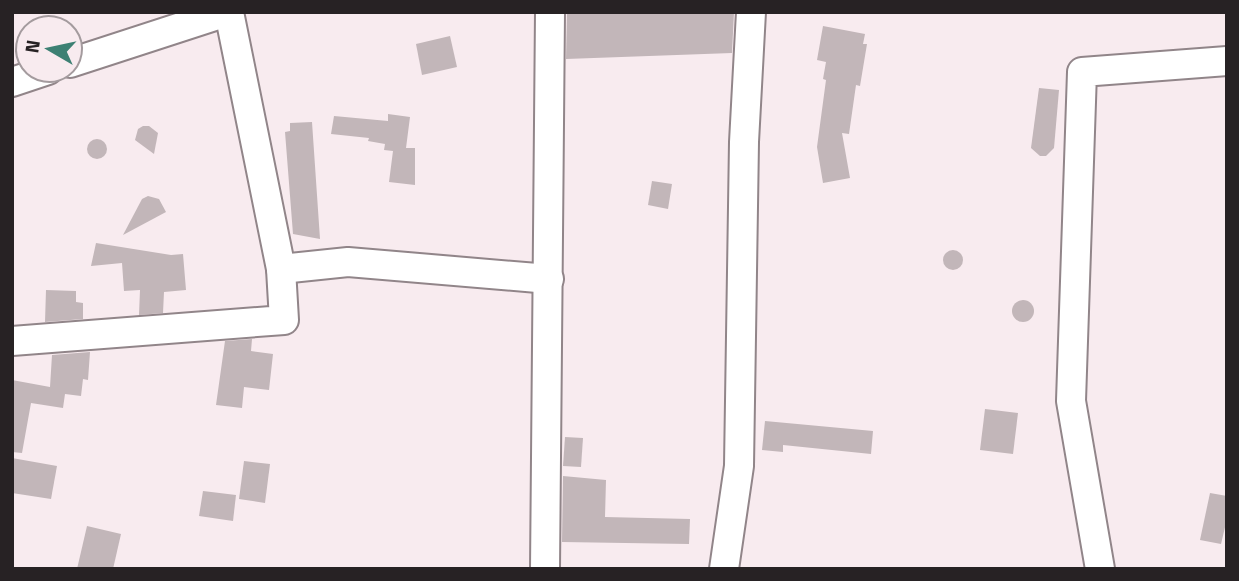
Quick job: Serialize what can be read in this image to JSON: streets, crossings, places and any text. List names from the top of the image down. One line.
{"north":"left"}
